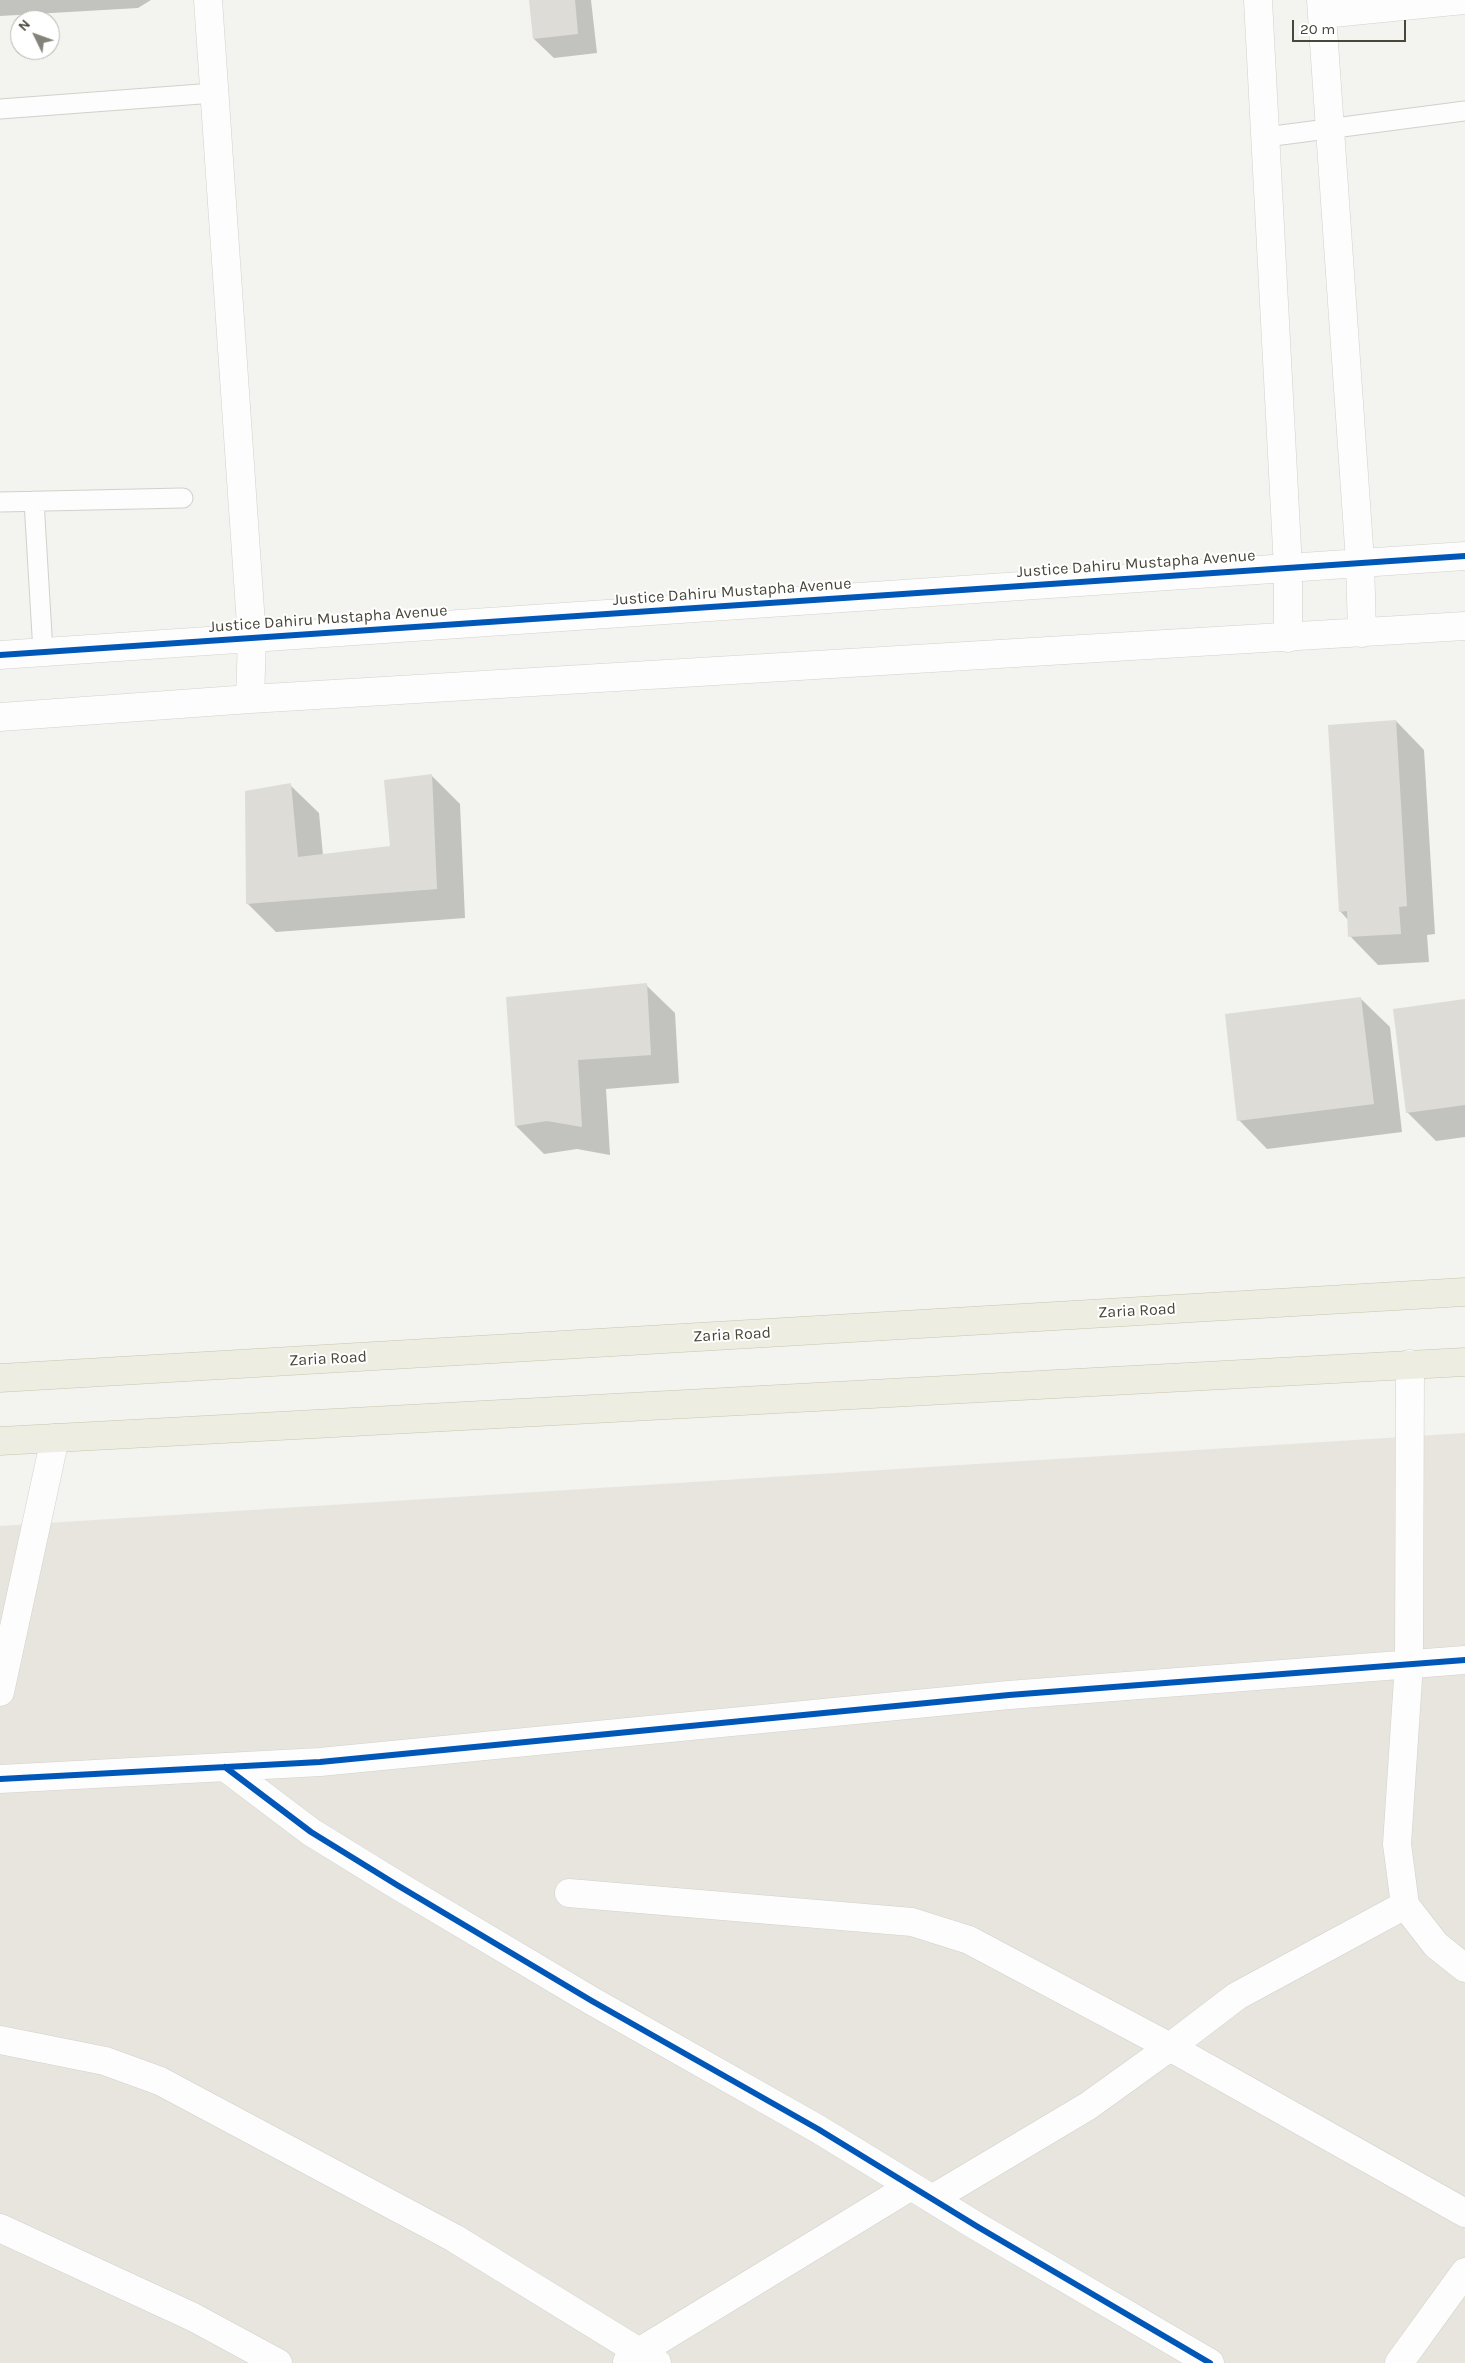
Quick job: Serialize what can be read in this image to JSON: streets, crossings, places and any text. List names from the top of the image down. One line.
{"streets":{"highway":["Zaria Road"],"street":["Justice Dahiru Mustapha Avenue"]},"scale_bar":"20 m","north":"top left"}
